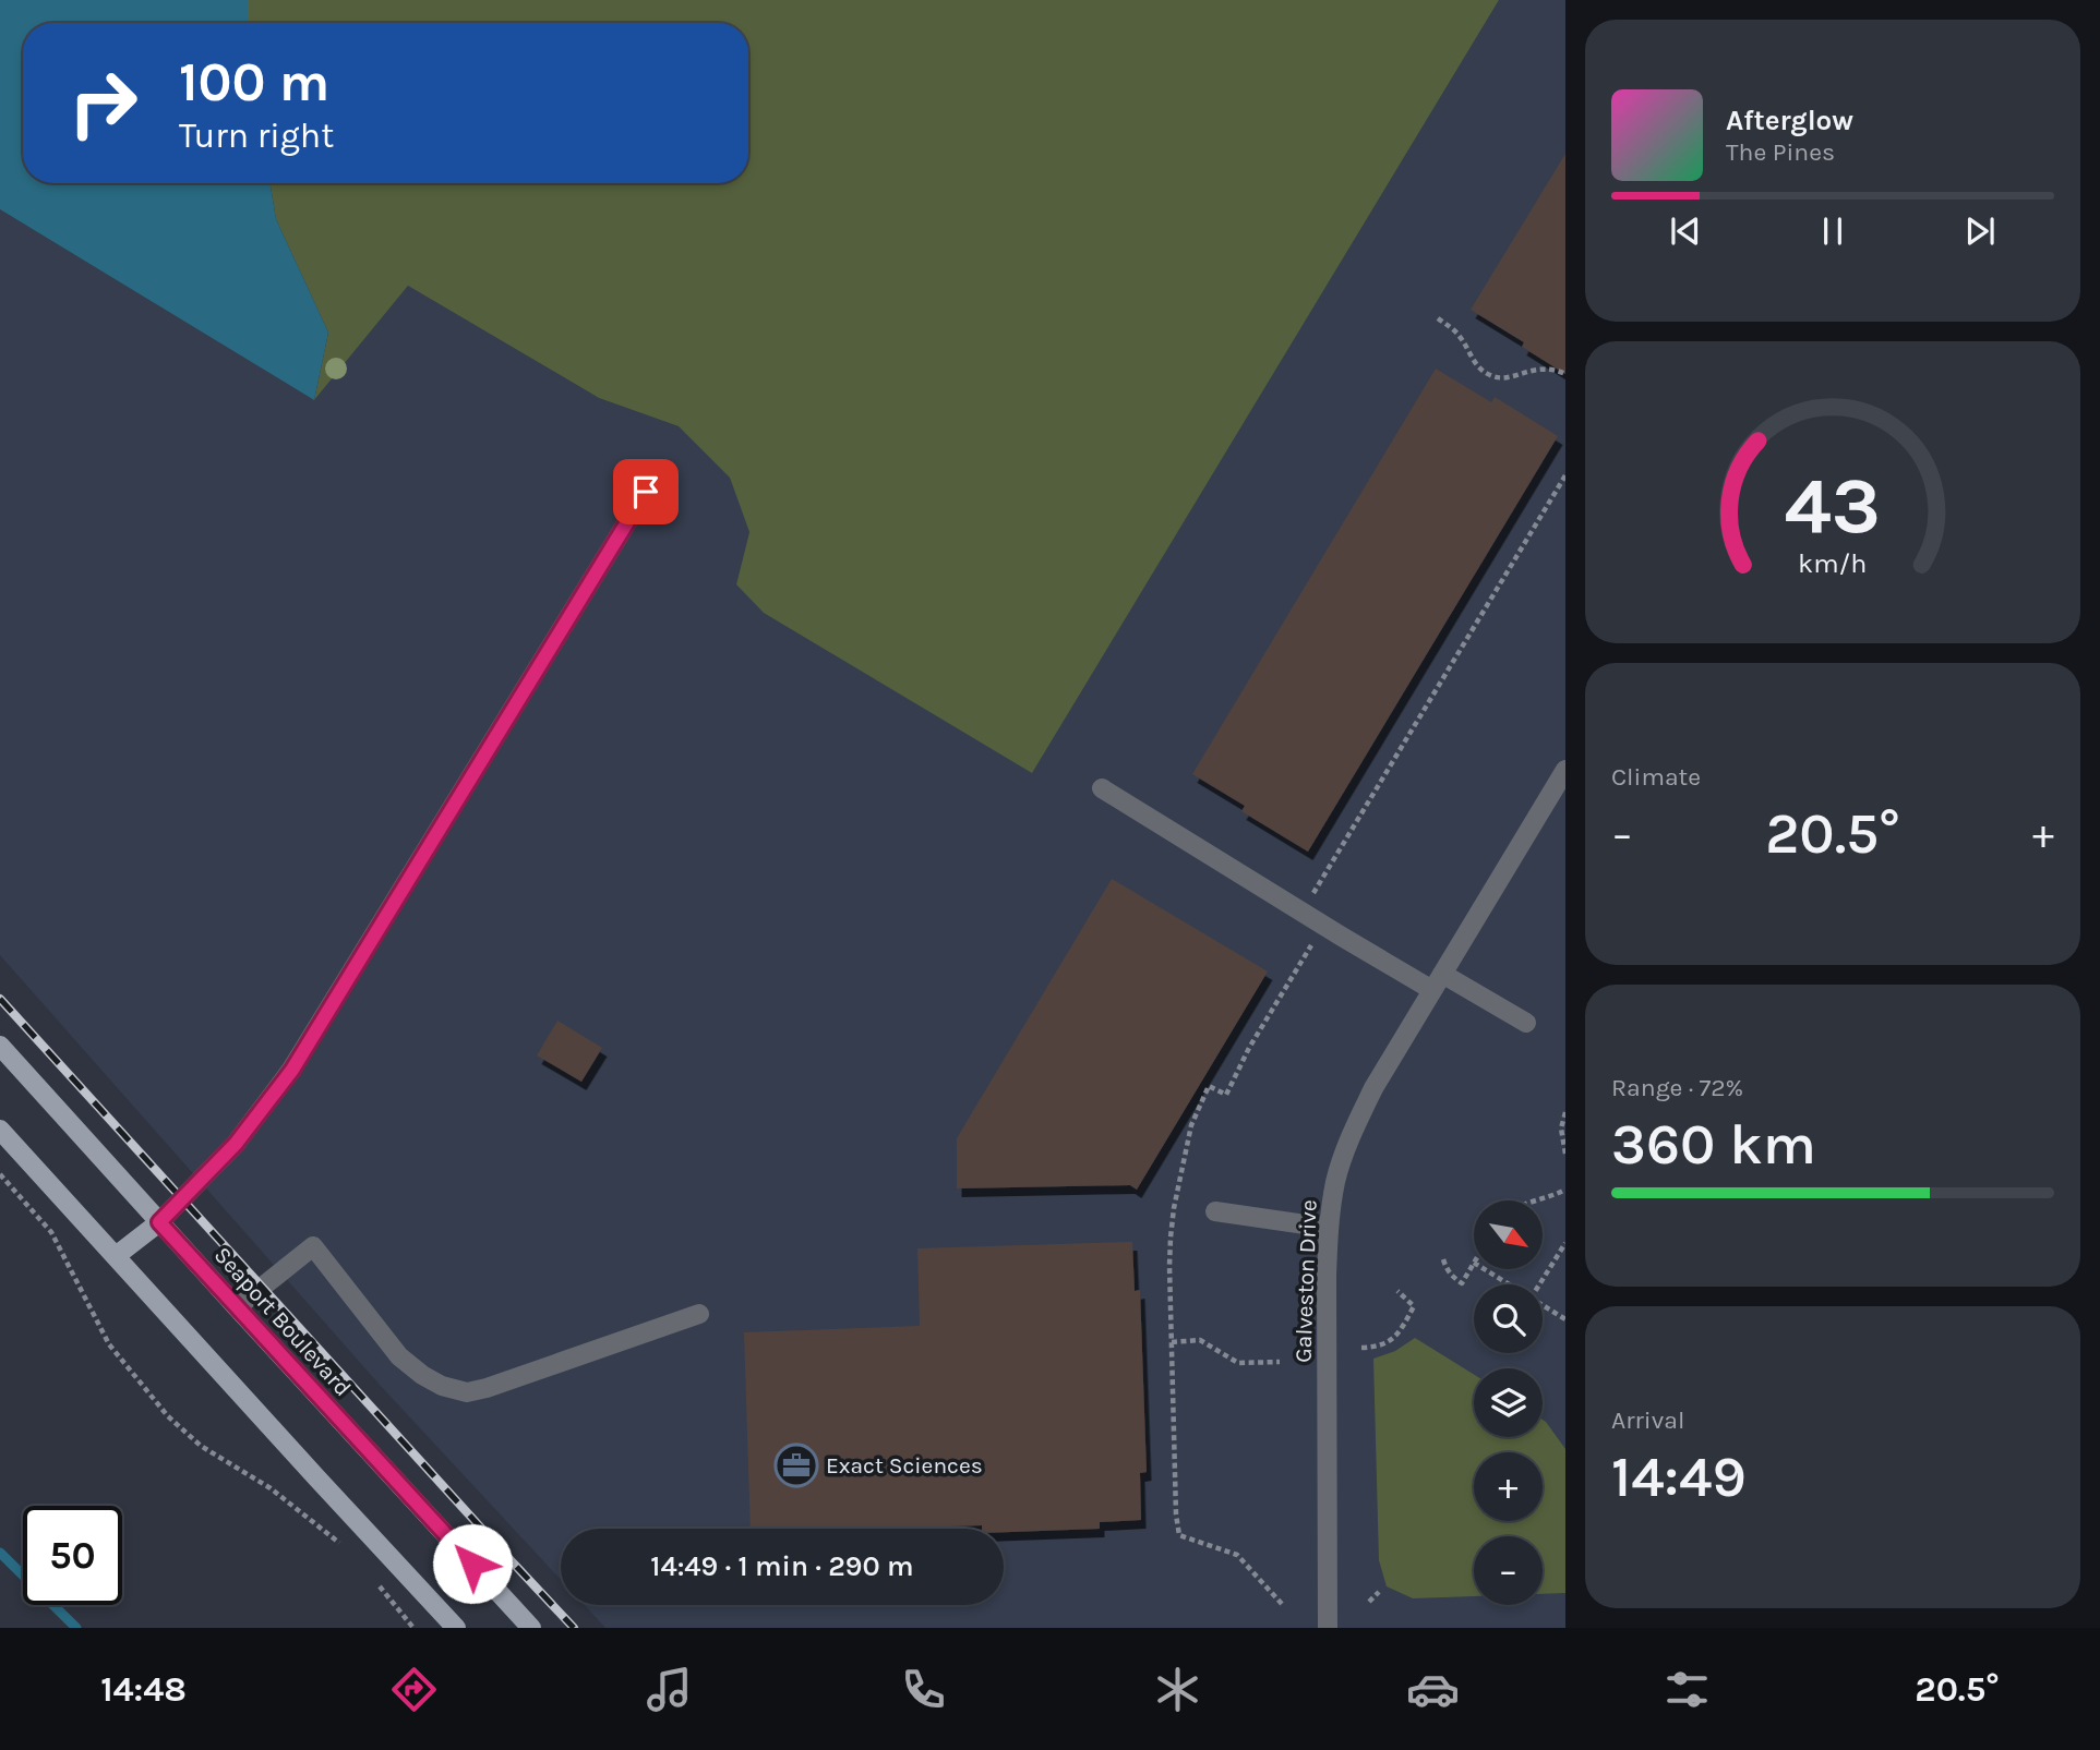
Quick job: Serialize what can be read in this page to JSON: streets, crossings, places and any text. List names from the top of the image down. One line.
{"streets":{"main road":["Seaport Boulevard"],"street":["Galveston Drive"]},"places":{"office":["Exact Sciences"]},"north":"bottom right","page":{"turn":["100 m","Turn right"],"song":["Afterglow","The Pines"],"tile":["Climate",["Range · 72%","360 km"],["Arrival","14:49"]],"heat":["−","20.5°","+"],"map_buttons":["+","−"],"limit":"50","trip":"14:49 · 1 min · 290 m","tabs":["14:48","20.5°"],"gauge":["43","km/h"]}}
